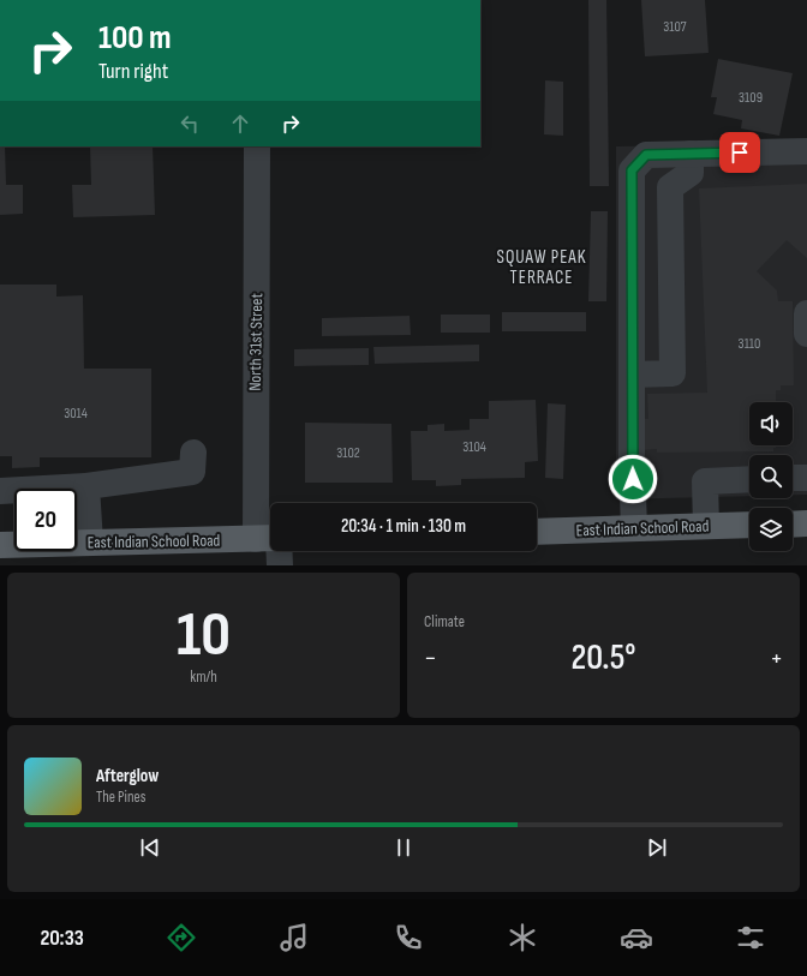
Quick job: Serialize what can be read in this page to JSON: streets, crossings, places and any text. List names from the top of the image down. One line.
{"streets":{"main road":["East Indian School Road"],"street":["North 31st Street"]},"districts":["SQUAW PEAK TERRACE"],"house_numbers":["3107","3109","3110","3014","3104","3102"],"page":{"turn":["100 m","Turn right"],"limit":"20","trip":"20:34 · 1 min · 130 m","tile":[["10","km/h"],"Climate"],"heat":["−","20.5°","+"],"song":["Afterglow","The Pines"],"tabs":"20:33"}}
